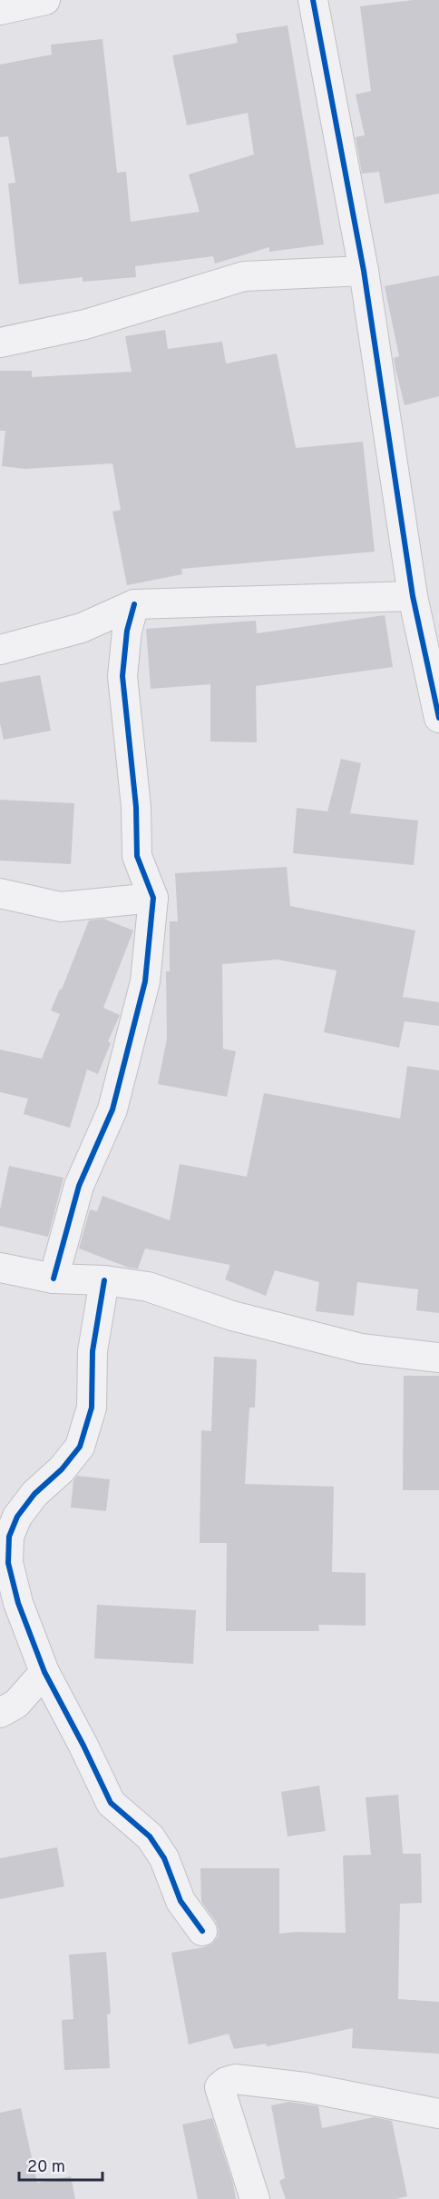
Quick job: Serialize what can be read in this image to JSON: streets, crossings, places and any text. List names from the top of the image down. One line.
{"scale_bar":"20 m"}
